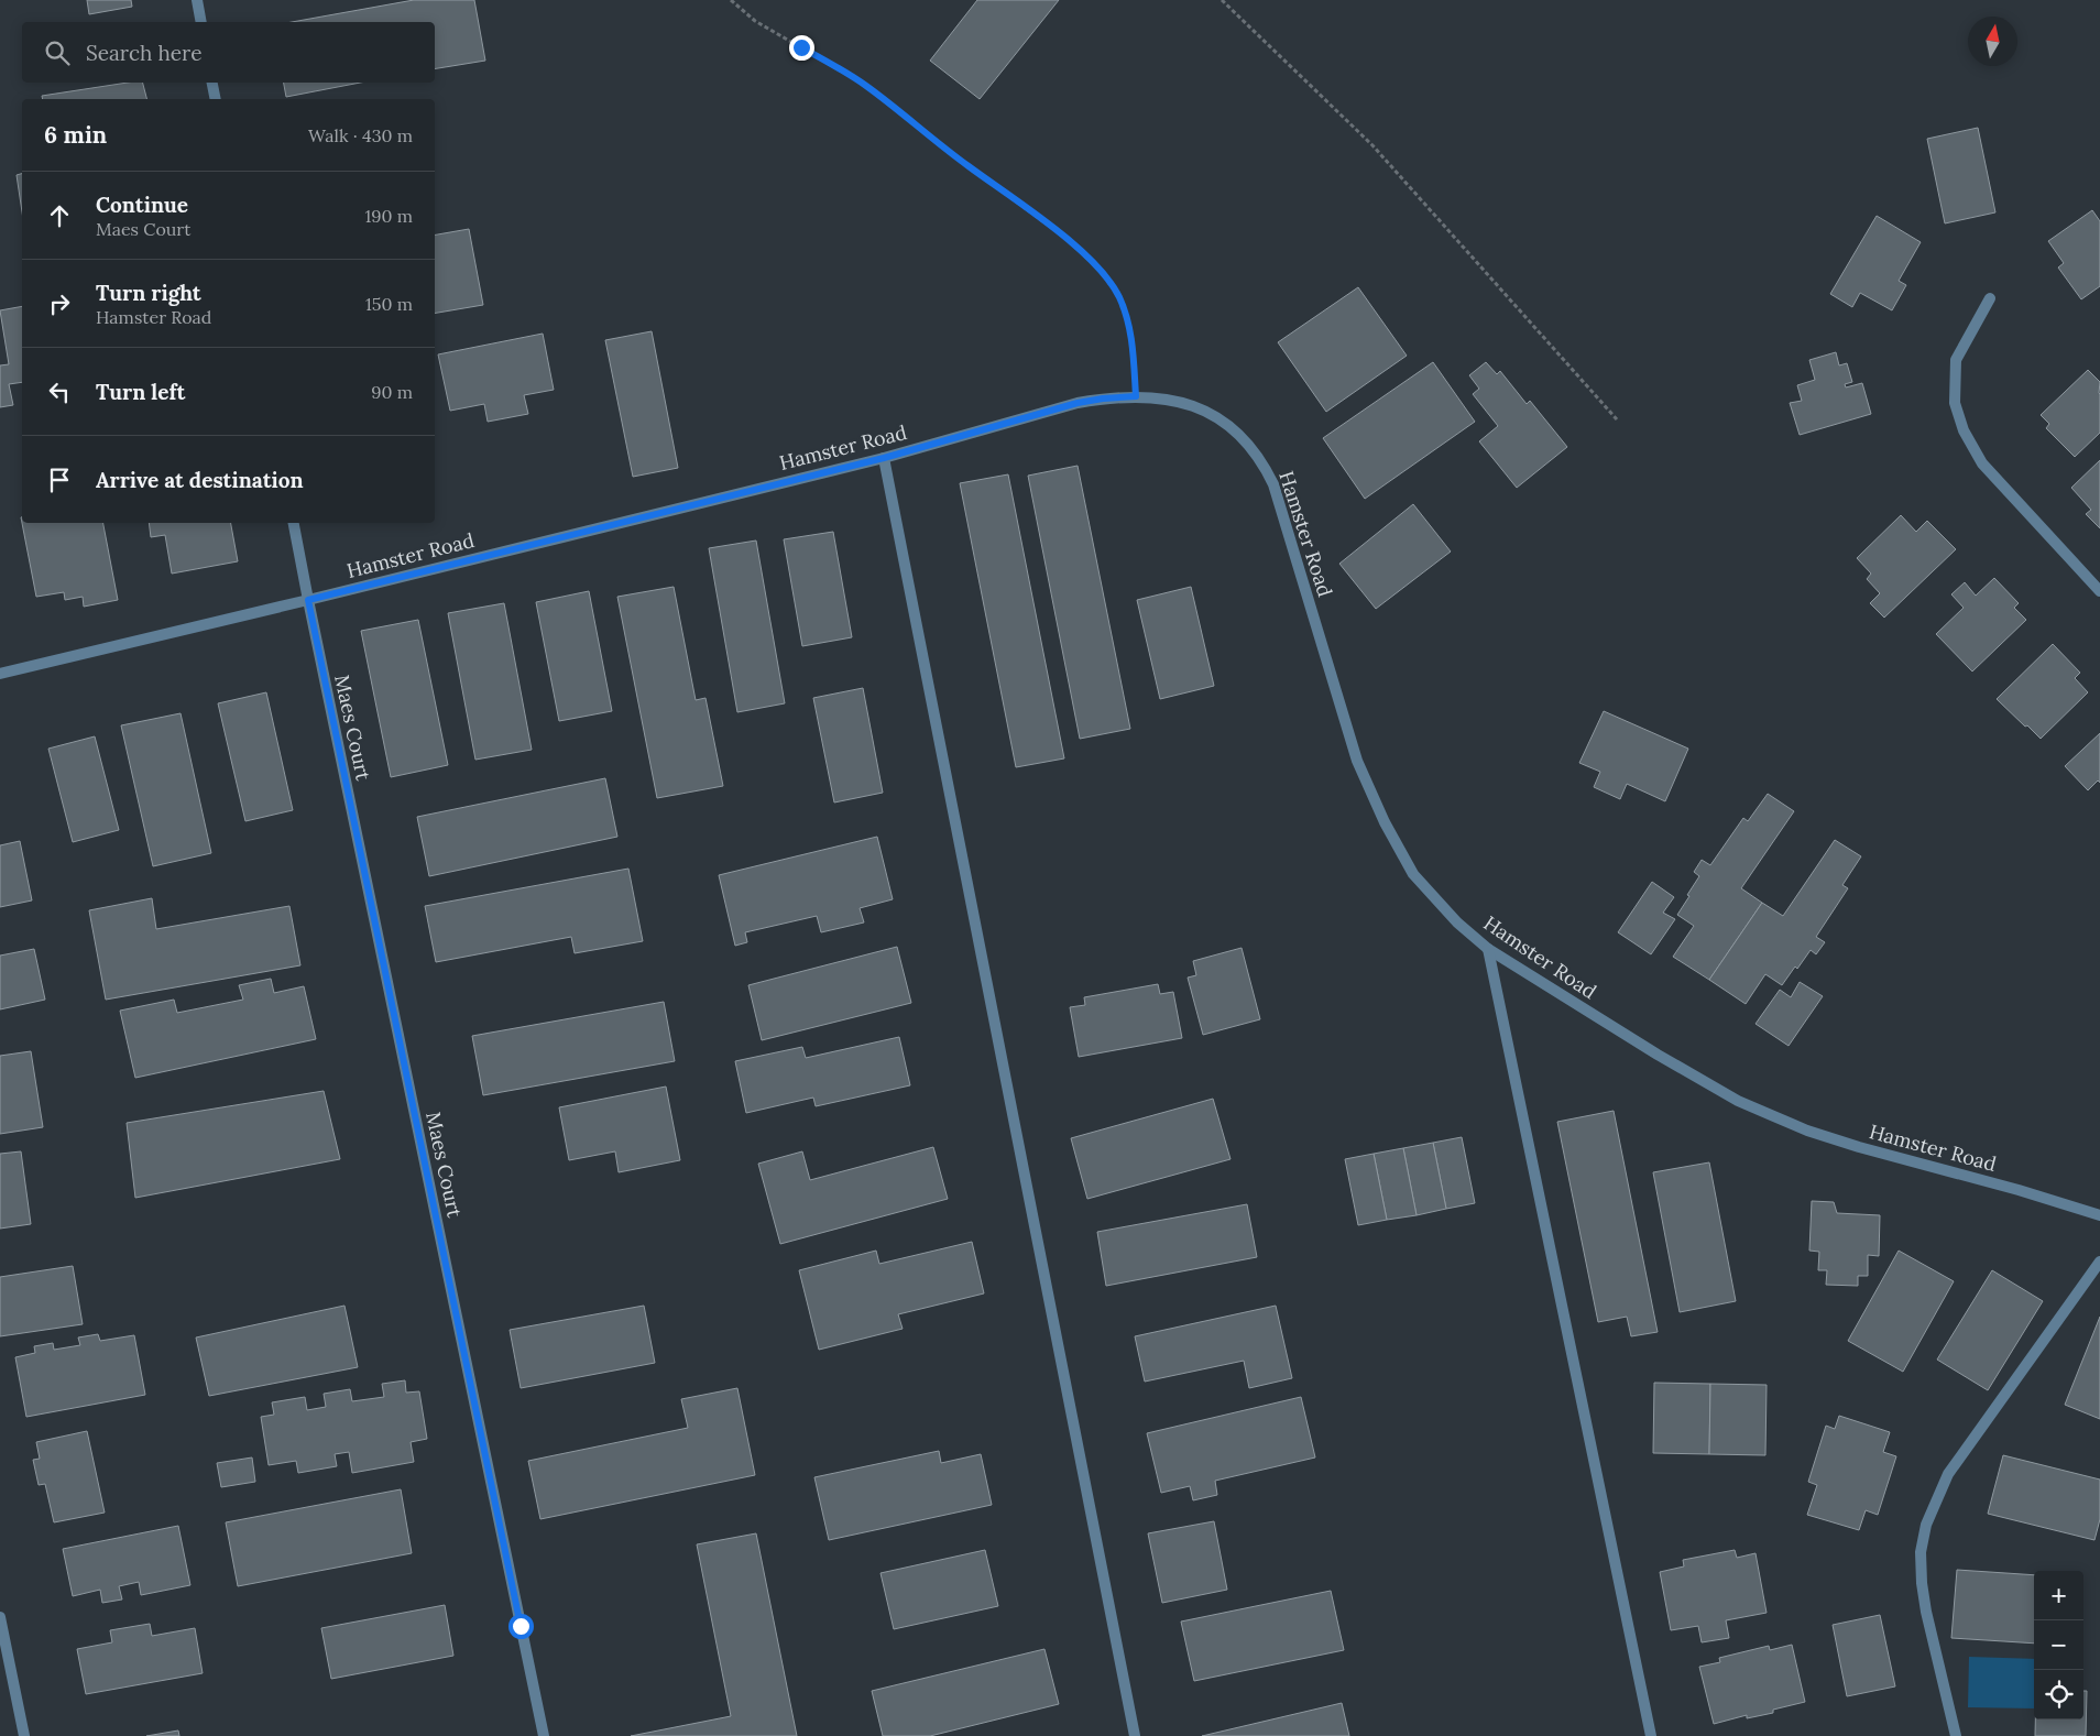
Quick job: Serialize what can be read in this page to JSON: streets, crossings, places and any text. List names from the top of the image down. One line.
{"streets":{"street":["Hamster Road","Maes Court"]},"crossings":[["Hamster Road","Maes Court"]],"north":"top","page":{"search":"Search here","heading":["6 min","Walk · 430 m"],"list":[["Continue","Maes Court","190 m"],["Turn right","Hamster Road","150 m"],["Turn left","90 m"],"Arrive at destination"],"map_buttons":["+","−"]}}
